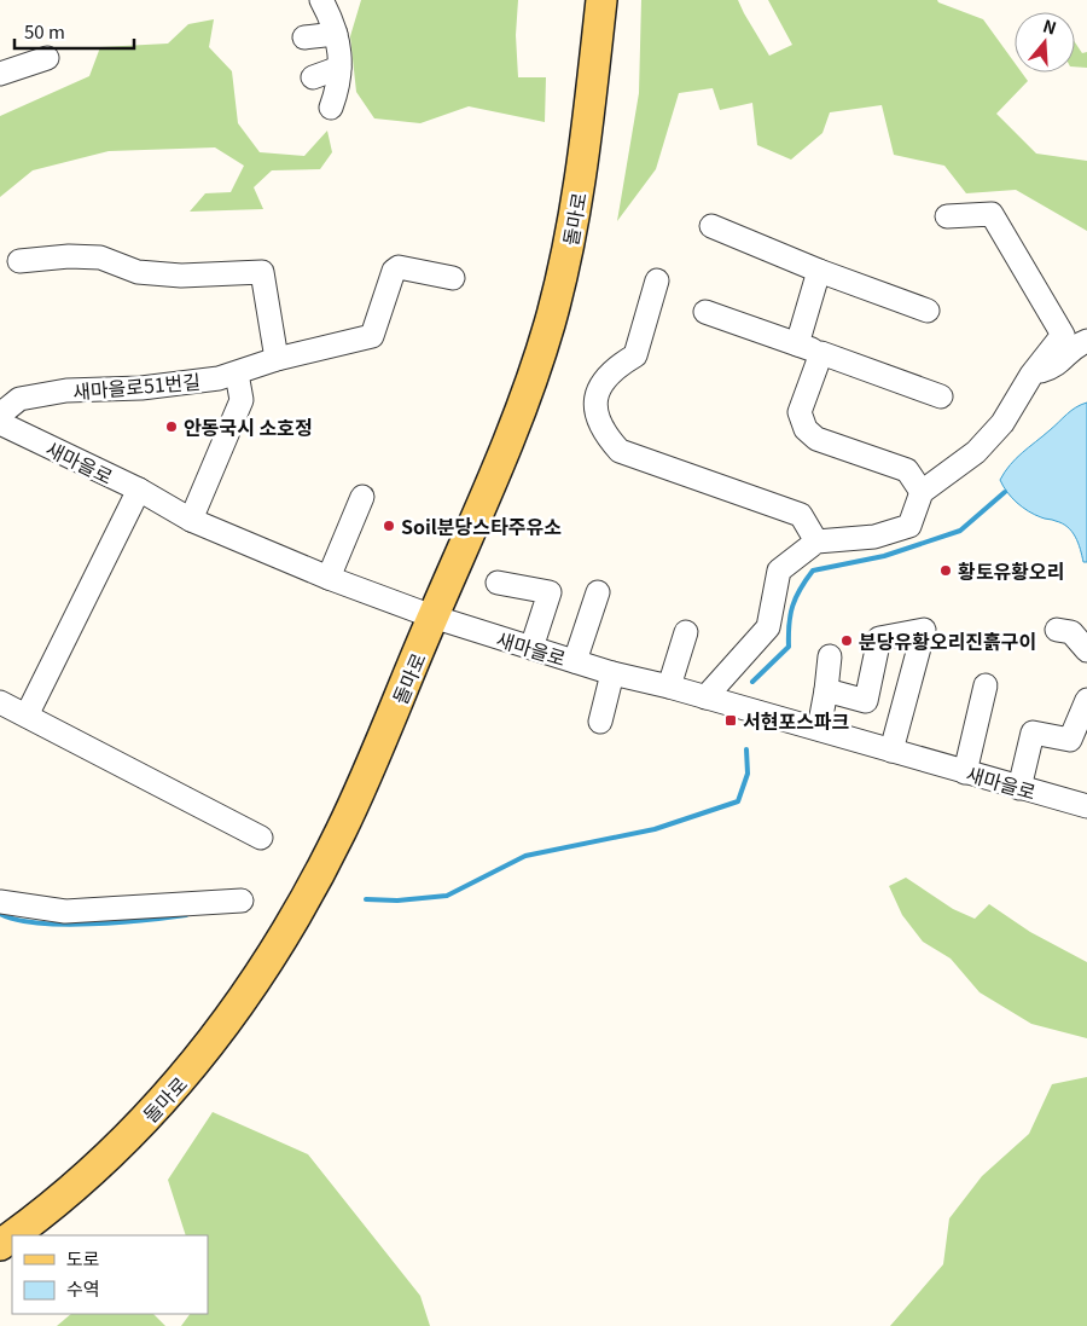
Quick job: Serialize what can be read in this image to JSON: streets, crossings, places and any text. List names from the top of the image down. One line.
{"streets":{"main road":["돌마로"],"street":["새마을로51번길","새마을로"]},"crossings":[["돌마로","새마을로"]],"places":{"other":["안동국시 소호정","Soil분당스타주유소","황토유황오리","분당유황오리진흙구이"],"transit":["서현포스파크"]},"legend":["도로","수역"],"scale_bar":"50 m","north":"top"}
